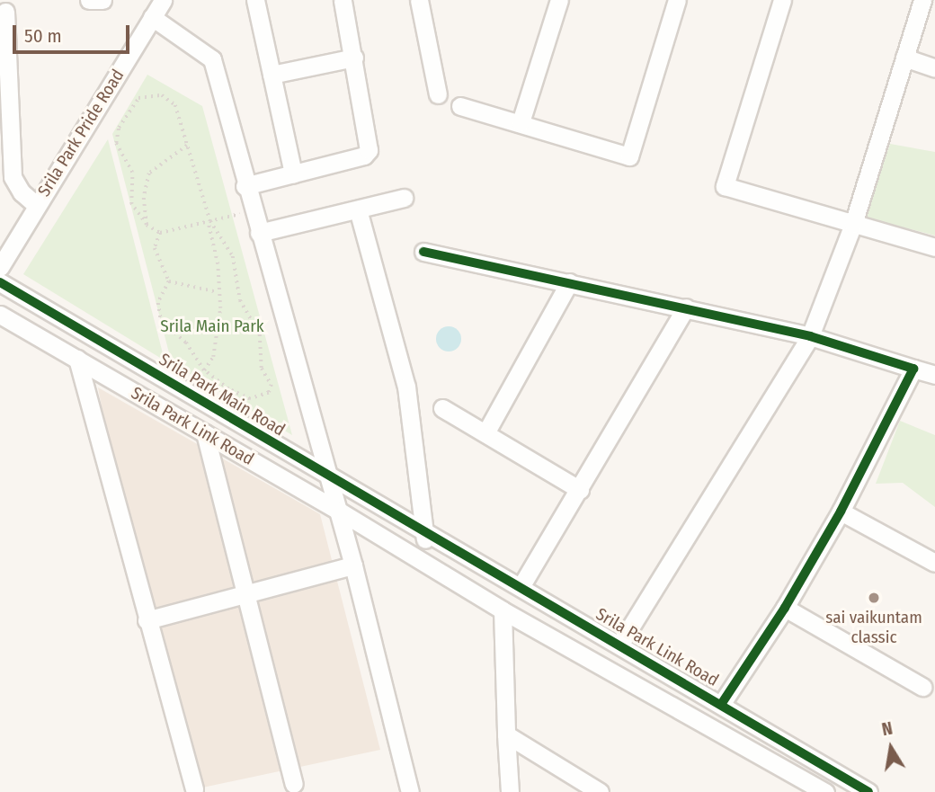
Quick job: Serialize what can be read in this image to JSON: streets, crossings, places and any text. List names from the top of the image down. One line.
{"streets":{"street":["Srila Park Pride Road","Srila Park Main Road","Srila Park Link Road"]},"crossings":[["Srila Park Main Road","Srila Park Link Road"]],"parks":["Srila Main Park"],"places":["sai vaikuntam classic"],"scale_bar":"50 m","north":"top"}
